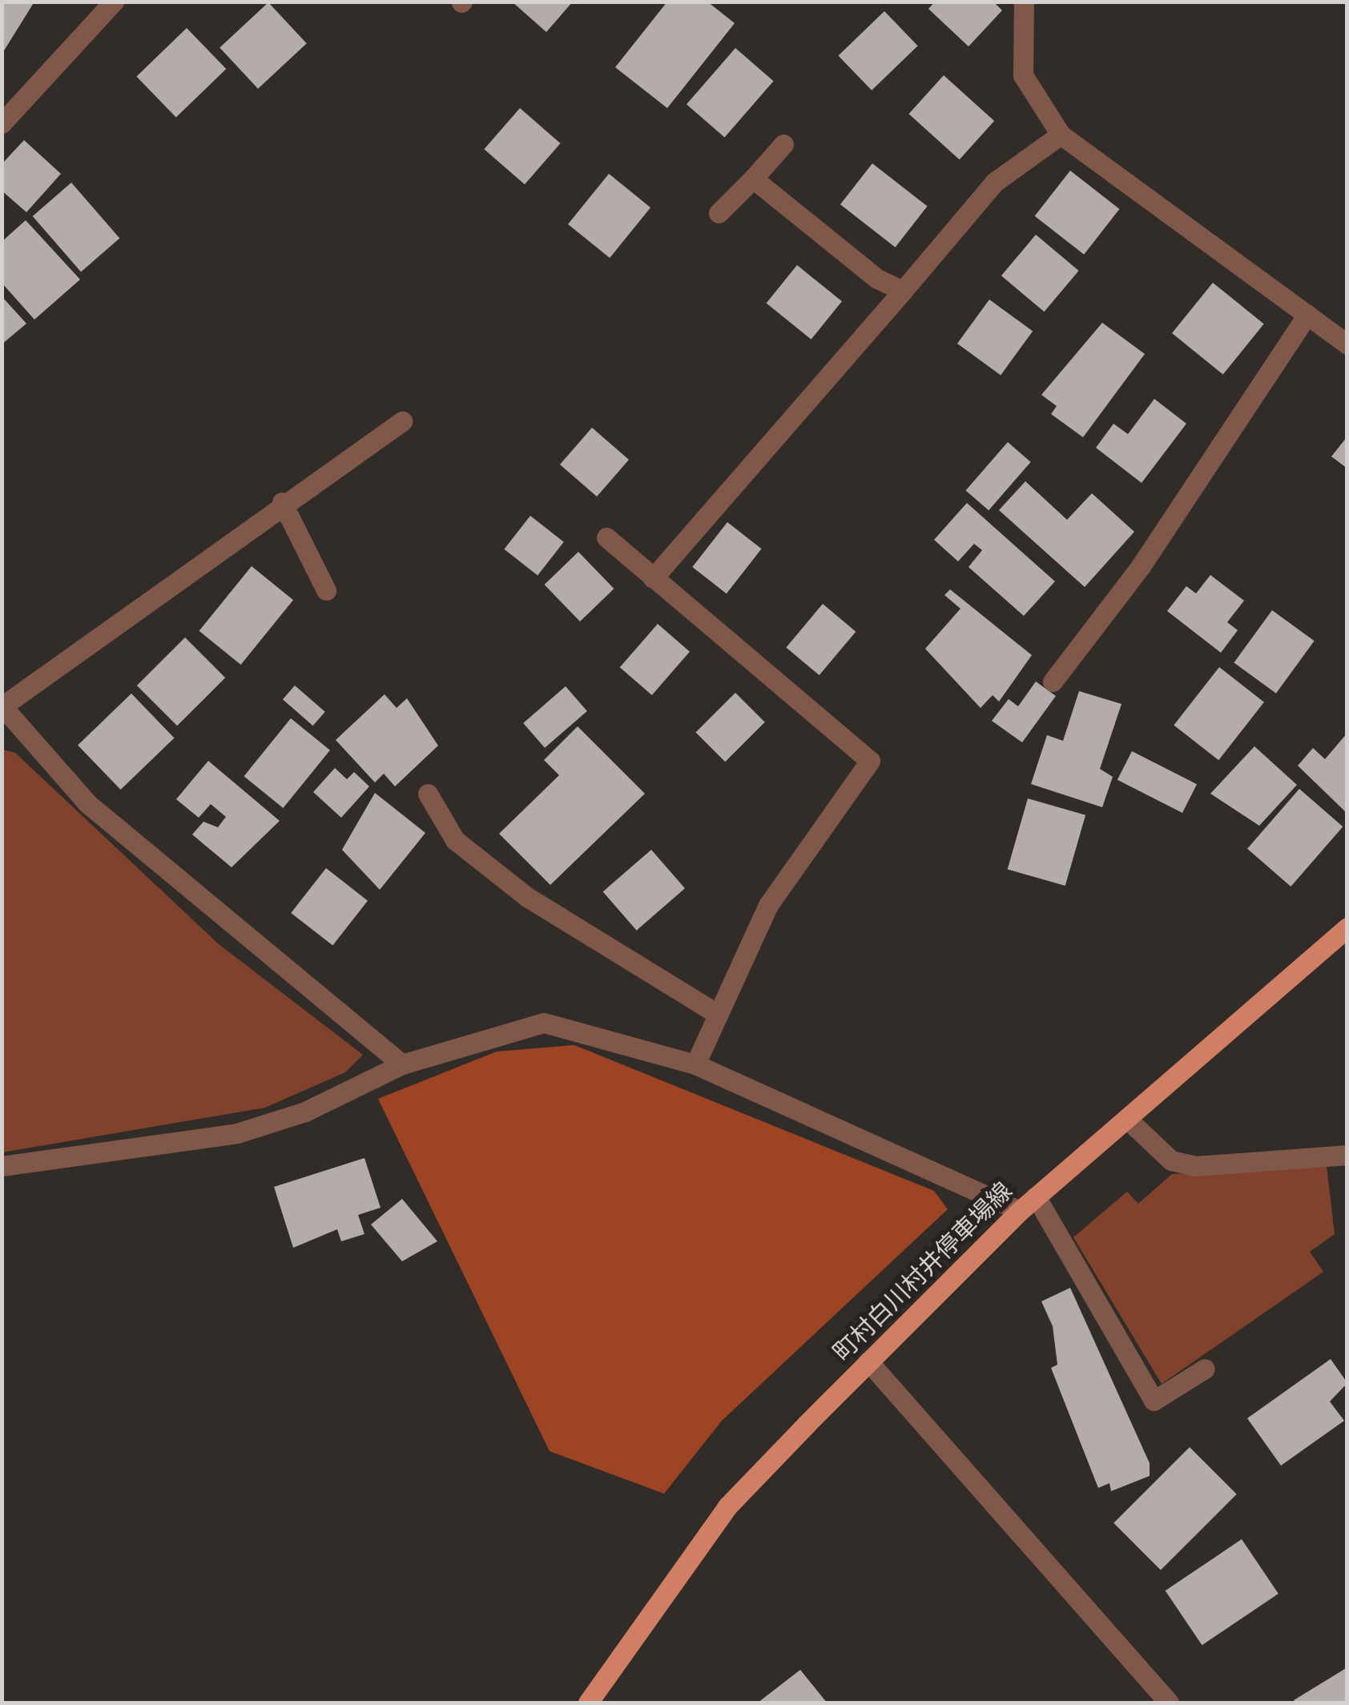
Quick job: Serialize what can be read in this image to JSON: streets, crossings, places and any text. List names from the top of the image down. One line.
{"streets":{"main road":["町村白川村井停車場線"]}}
